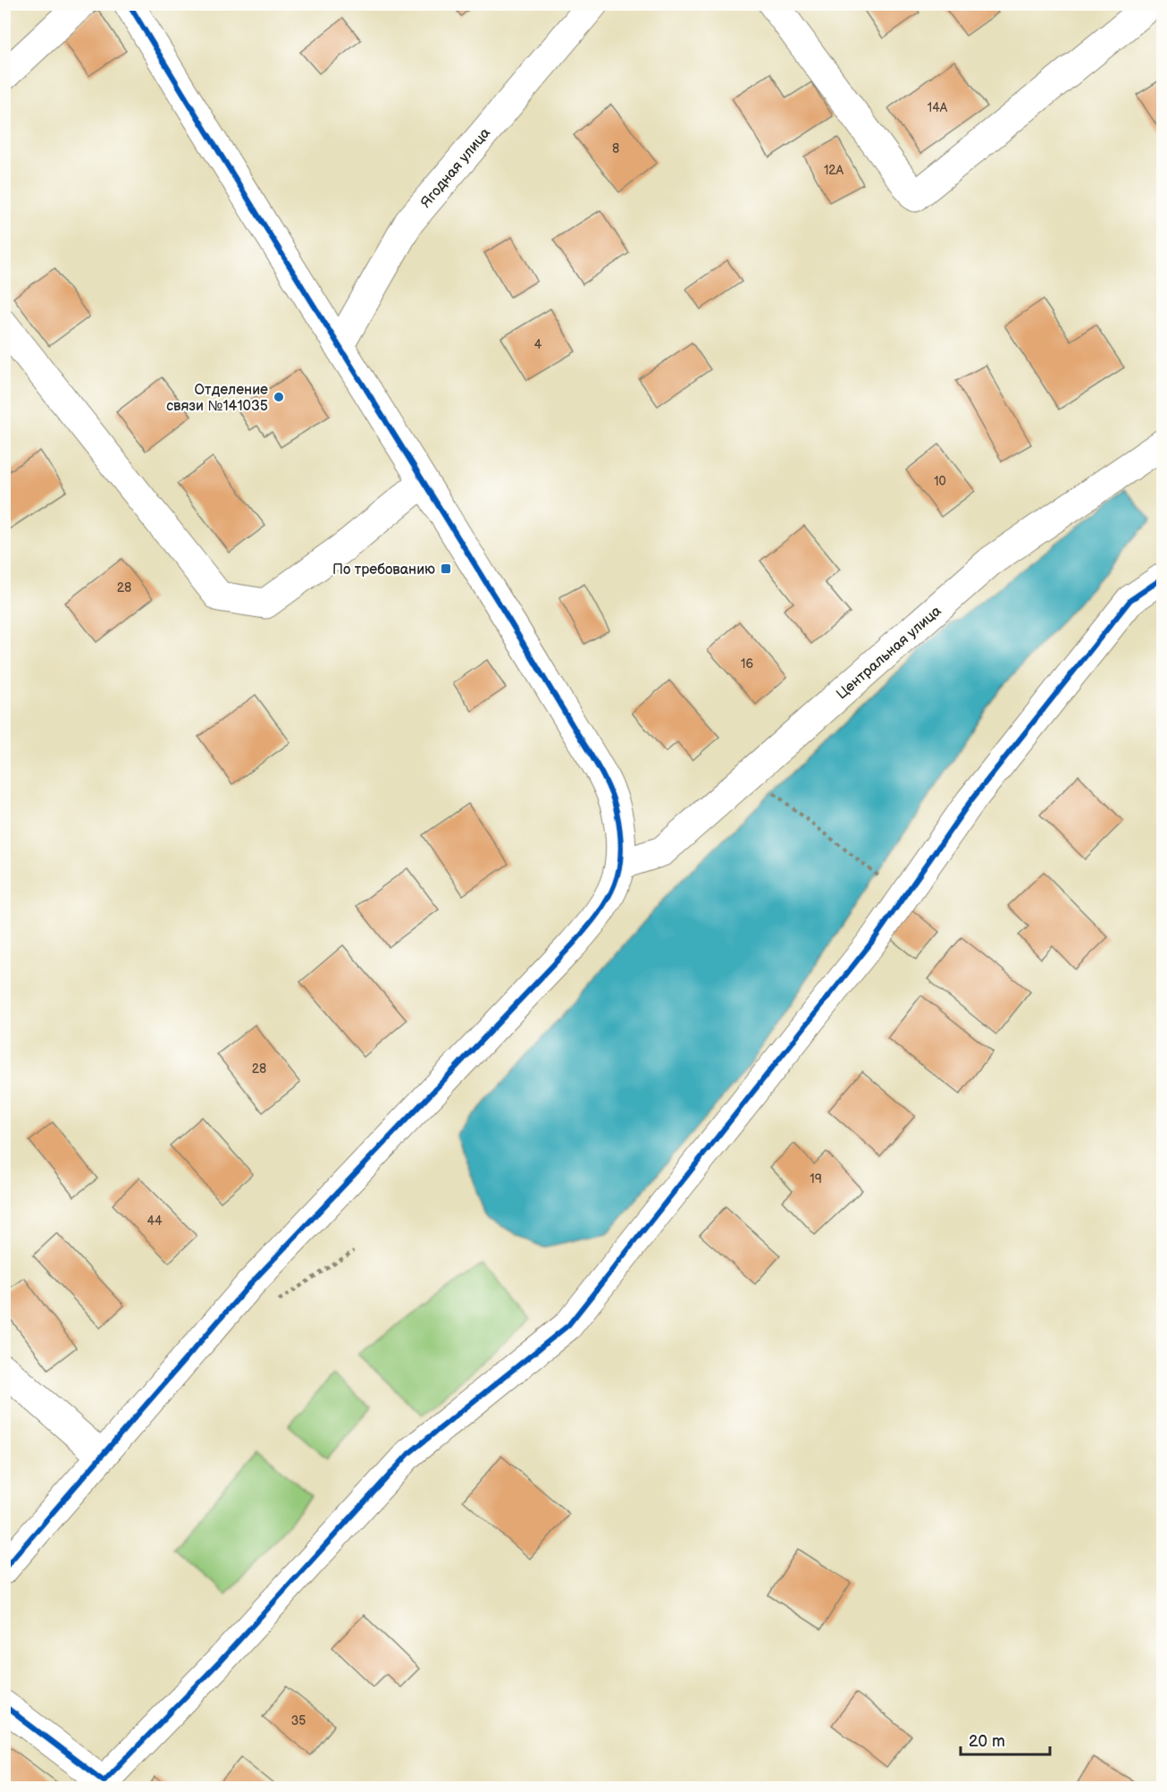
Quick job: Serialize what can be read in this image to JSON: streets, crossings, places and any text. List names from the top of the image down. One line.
{"streets":{"street":["Ягодная улица","Центральная улица"]},"places":{"other":["Отделение связи №141035"],"transit":["По требованию"]},"house_numbers":["14А","8","12А","4","10","28","16","28","19","44","35"],"scale_bar":"20 m"}
